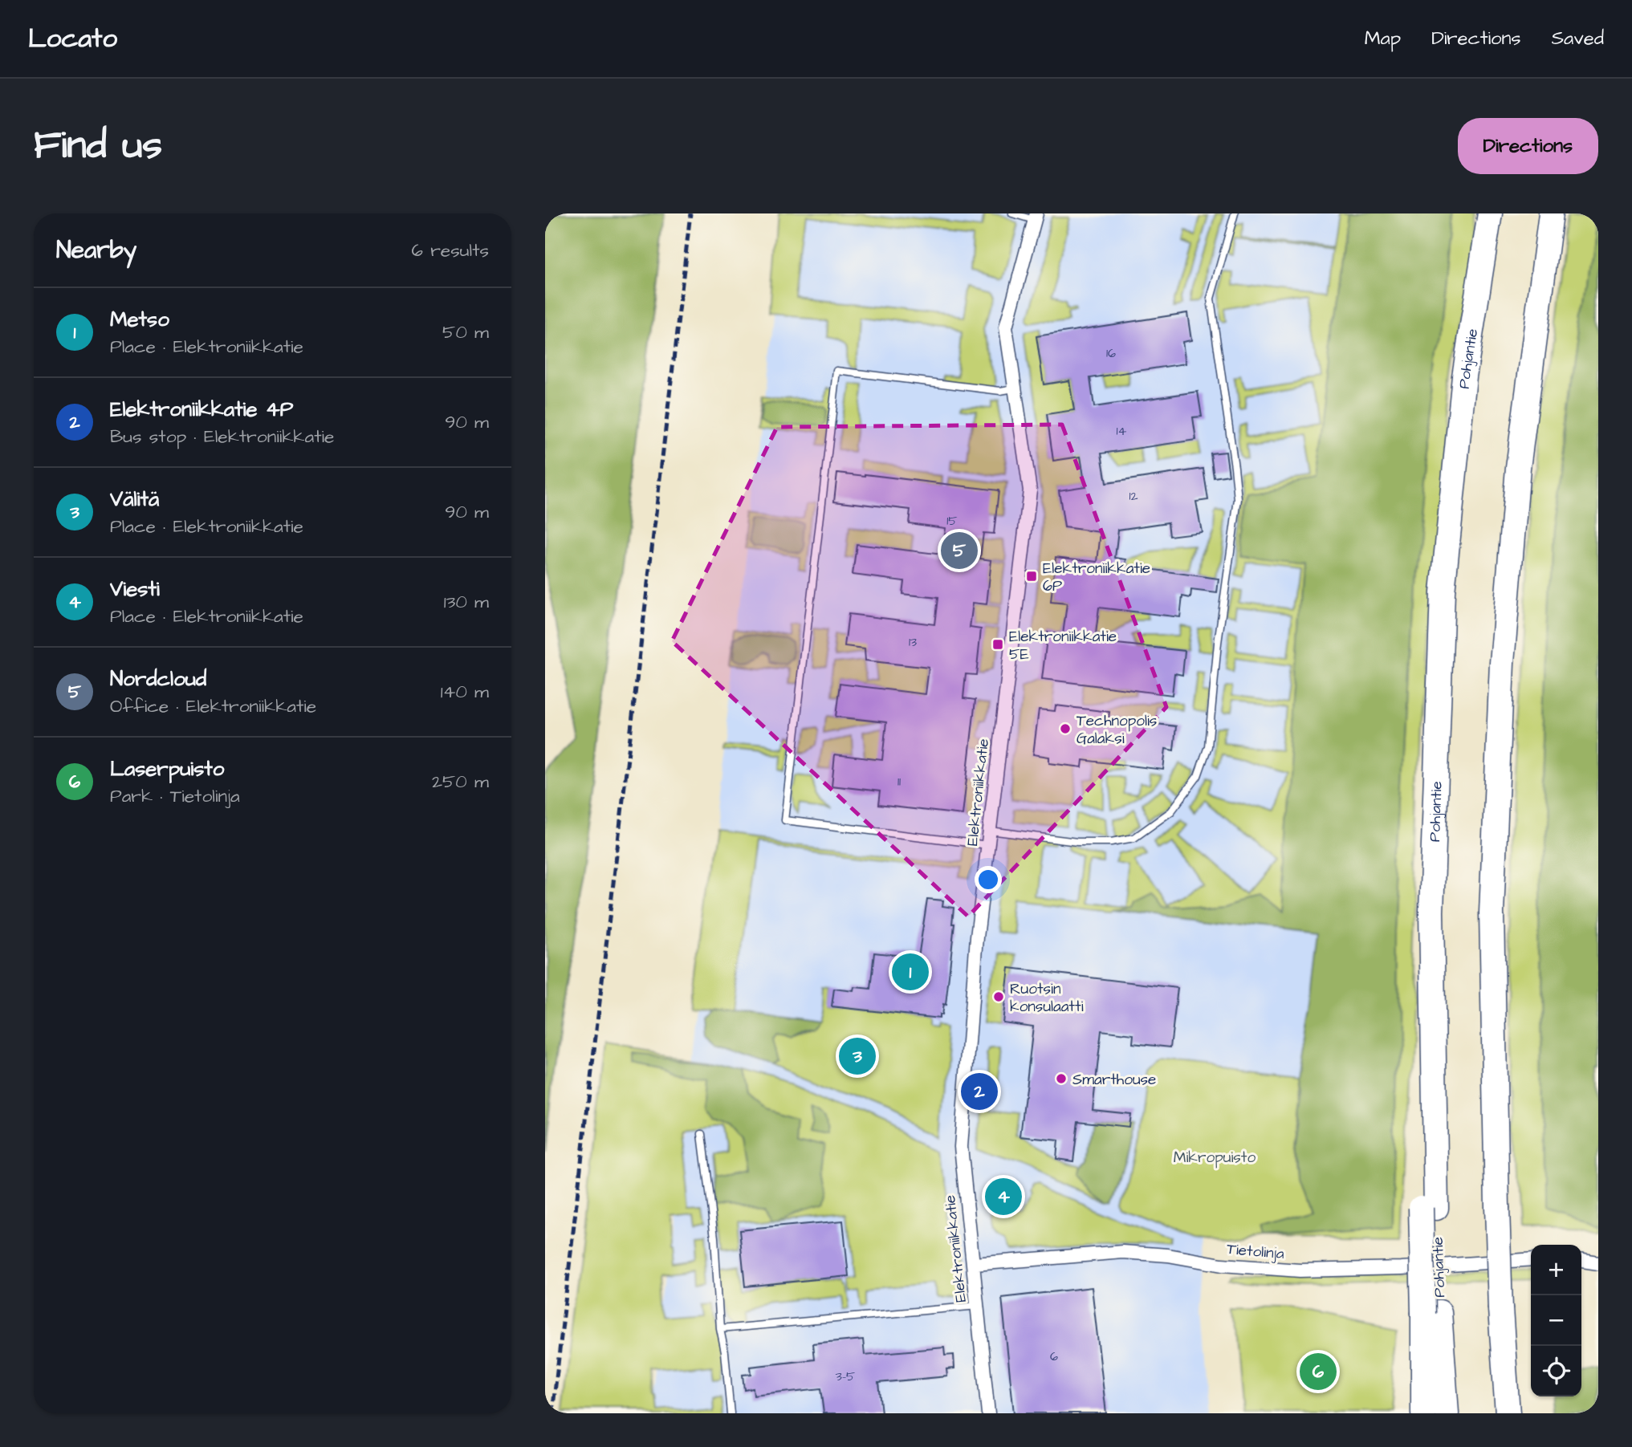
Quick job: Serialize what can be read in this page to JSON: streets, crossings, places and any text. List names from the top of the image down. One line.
{"streets":{"highway":["Pohjantie"],"street":["Elektroniikkatie","Tietolinja"]},"crossings":[["Elektroniikkatie","Tietolinja"]],"parks":["Mikropuisto"],"places":{"transit":["Elektroniikkatie 6P","Elektroniikkatie 5E"],"other":["Technopolis Galaksi","Ruotsin konsulaatti","Smarthouse"]},"house_numbers":["16","14","12","15","13","11","6","3-5"],"page":{"header":"Locato","nav":["Map","Directions","Saved"],"buttons":"Directions","title":"Find us","heading":["Nearby","6 results"],"list":[{"mark":"1","name":"Metso","note":"Place · Elektroniikkatie","value":"50 m"},{"mark":"2","name":"Elektroniikkatie 4P","note":"Bus stop · Elektroniikkatie","value":"90 m"},{"mark":"3","name":"Välitä","note":"Place · Elektroniikkatie","value":"90 m"},{"mark":"4","name":"Viesti","note":"Place · Elektroniikkatie","value":"130 m"},{"mark":"5","name":"Nordcloud","note":"Office · Elektroniikkatie","value":"140 m"},{"mark":"6","name":"Laserpuisto","note":"Park · Tietolinja","value":"250 m"}],"pins":["5","1","3","2","4","6"],"map_buttons":["+","−"]}}
